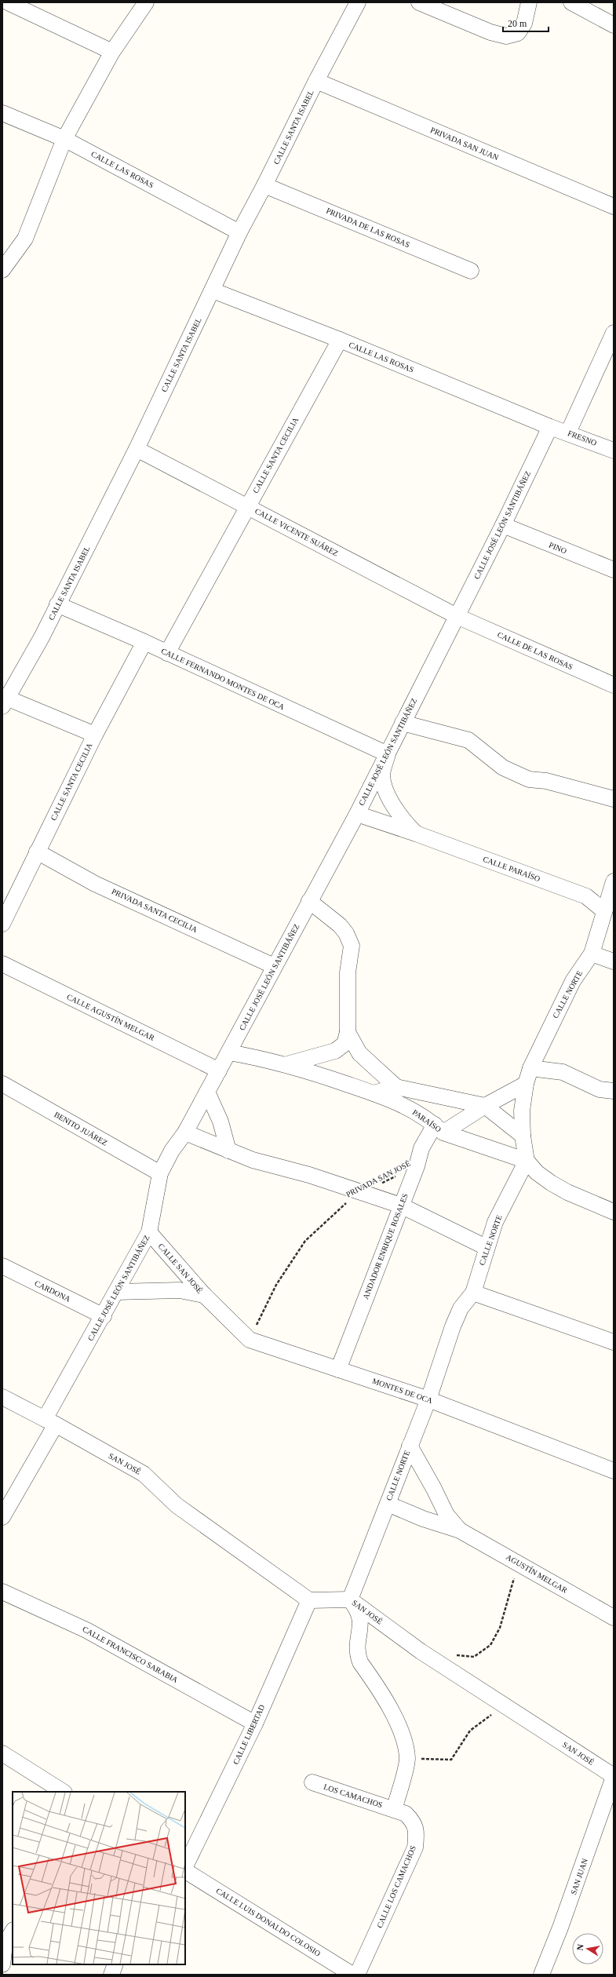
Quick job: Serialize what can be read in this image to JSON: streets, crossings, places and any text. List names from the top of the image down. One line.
{"streets":{"street":["CALLE SANTA ISABEL","PRIVADA SAN JUAN","CALLE LAS ROSAS","PRIVADA DE LAS ROSAS","FRESNO","CALLE SANTA CECILIA","CALLE JOSÉ LEÓN SANTIBÁÑEZ","CALLE VICENTE SUÁREZ","PINO","CALLE DE LAS ROSAS","CALLE FERNANDO MONTES DE OCA","CALLE PARAÍSO","PRIVADA SANTA CECILIA","CALLE NORTE","CALLE AGUSTÍN MELGAR","PARAÍSO","BENITO JUÁREZ","ANDADOR ENRIQUE ROSALES","CALLE SAN JOSÉ","CARDONA","MONTES DE OCA","SAN JOSÉ","AGUSTÍN MELGAR","CALLE FRANCISCO SARABIA","CALLE LIBERTAD","LOS CAMACHOS","SAN JUAN","CALLE LOS CAMACHOS","CALLE LUIS DONALDO COLOSIO"],"path":["PRIVADA SAN JOSÉ"]},"crossings":[["CALLE SANTA ISABEL","PRIVADA SAN JUAN"],["CALLE SANTA ISABEL","CALLE LAS ROSAS"],["CALLE SANTA ISABEL","PRIVADA DE LAS ROSAS"],["CALLE SANTA ISABEL","CALLE VICENTE SUÁREZ"],["CALLE SANTA ISABEL","CALLE FERNANDO MONTES DE OCA"],["CALLE LAS ROSAS","FRESNO"],["CALLE LAS ROSAS","CALLE SANTA CECILIA"],["CALLE LAS ROSAS","CALLE JOSÉ LEÓN SANTIBÁÑEZ"],["FRESNO","CALLE JOSÉ LEÓN SANTIBÁÑEZ"],["CALLE SANTA CECILIA","CALLE VICENTE SUÁREZ"],["CALLE SANTA CECILIA","CALLE FERNANDO MONTES DE OCA"],["CALLE SANTA CECILIA","PRIVADA SANTA CECILIA"],["CALLE JOSÉ LEÓN SANTIBÁÑEZ","CALLE VICENTE SUÁREZ"],["CALLE JOSÉ LEÓN SANTIBÁÑEZ","PINO"],["CALLE JOSÉ LEÓN SANTIBÁÑEZ","CALLE DE LAS ROSAS"],["CALLE JOSÉ LEÓN SANTIBÁÑEZ","CALLE FERNANDO MONTES DE OCA"],["CALLE JOSÉ LEÓN SANTIBÁÑEZ","CALLE PARAÍSO"],["CALLE JOSÉ LEÓN SANTIBÁÑEZ","PRIVADA SANTA CECILIA"],["CALLE JOSÉ LEÓN SANTIBÁÑEZ","CALLE AGUSTÍN MELGAR"],["CALLE JOSÉ LEÓN SANTIBÁÑEZ","PARAÍSO"],["CALLE JOSÉ LEÓN SANTIBÁÑEZ","BENITO JUÁREZ"],["CALLE JOSÉ LEÓN SANTIBÁÑEZ","CALLE SAN JOSÉ"],["CALLE JOSÉ LEÓN SANTIBÁÑEZ","CARDONA"],["CALLE JOSÉ LEÓN SANTIBÁÑEZ","SAN JOSÉ"],["CALLE VICENTE SUÁREZ","CALLE DE LAS ROSAS"],["CALLE FERNANDO MONTES DE OCA","CALLE PARAÍSO"],["CALLE PARAÍSO","CALLE NORTE"],["CALLE NORTE","PARAÍSO"],["CALLE NORTE","MONTES DE OCA"],["CALLE NORTE","SAN JOSÉ"],["CALLE NORTE","AGUSTÍN MELGAR"],["PARAÍSO","ANDADOR ENRIQUE ROSALES"],["PRIVADA SAN JOSÉ","ANDADOR ENRIQUE ROSALES"],["PRIVADA SAN JOSÉ","MONTES DE OCA"],["ANDADOR ENRIQUE ROSALES","MONTES DE OCA"],["CALLE SAN JOSÉ","MONTES DE OCA"],["SAN JOSÉ","CALLE LIBERTAD"],["SAN JOSÉ","SAN JUAN"],["CALLE FRANCISCO SARABIA","CALLE LIBERTAD"],["LOS CAMACHOS","CALLE LOS CAMACHOS"]],"scale_bar":"20 m","north":"left"}
